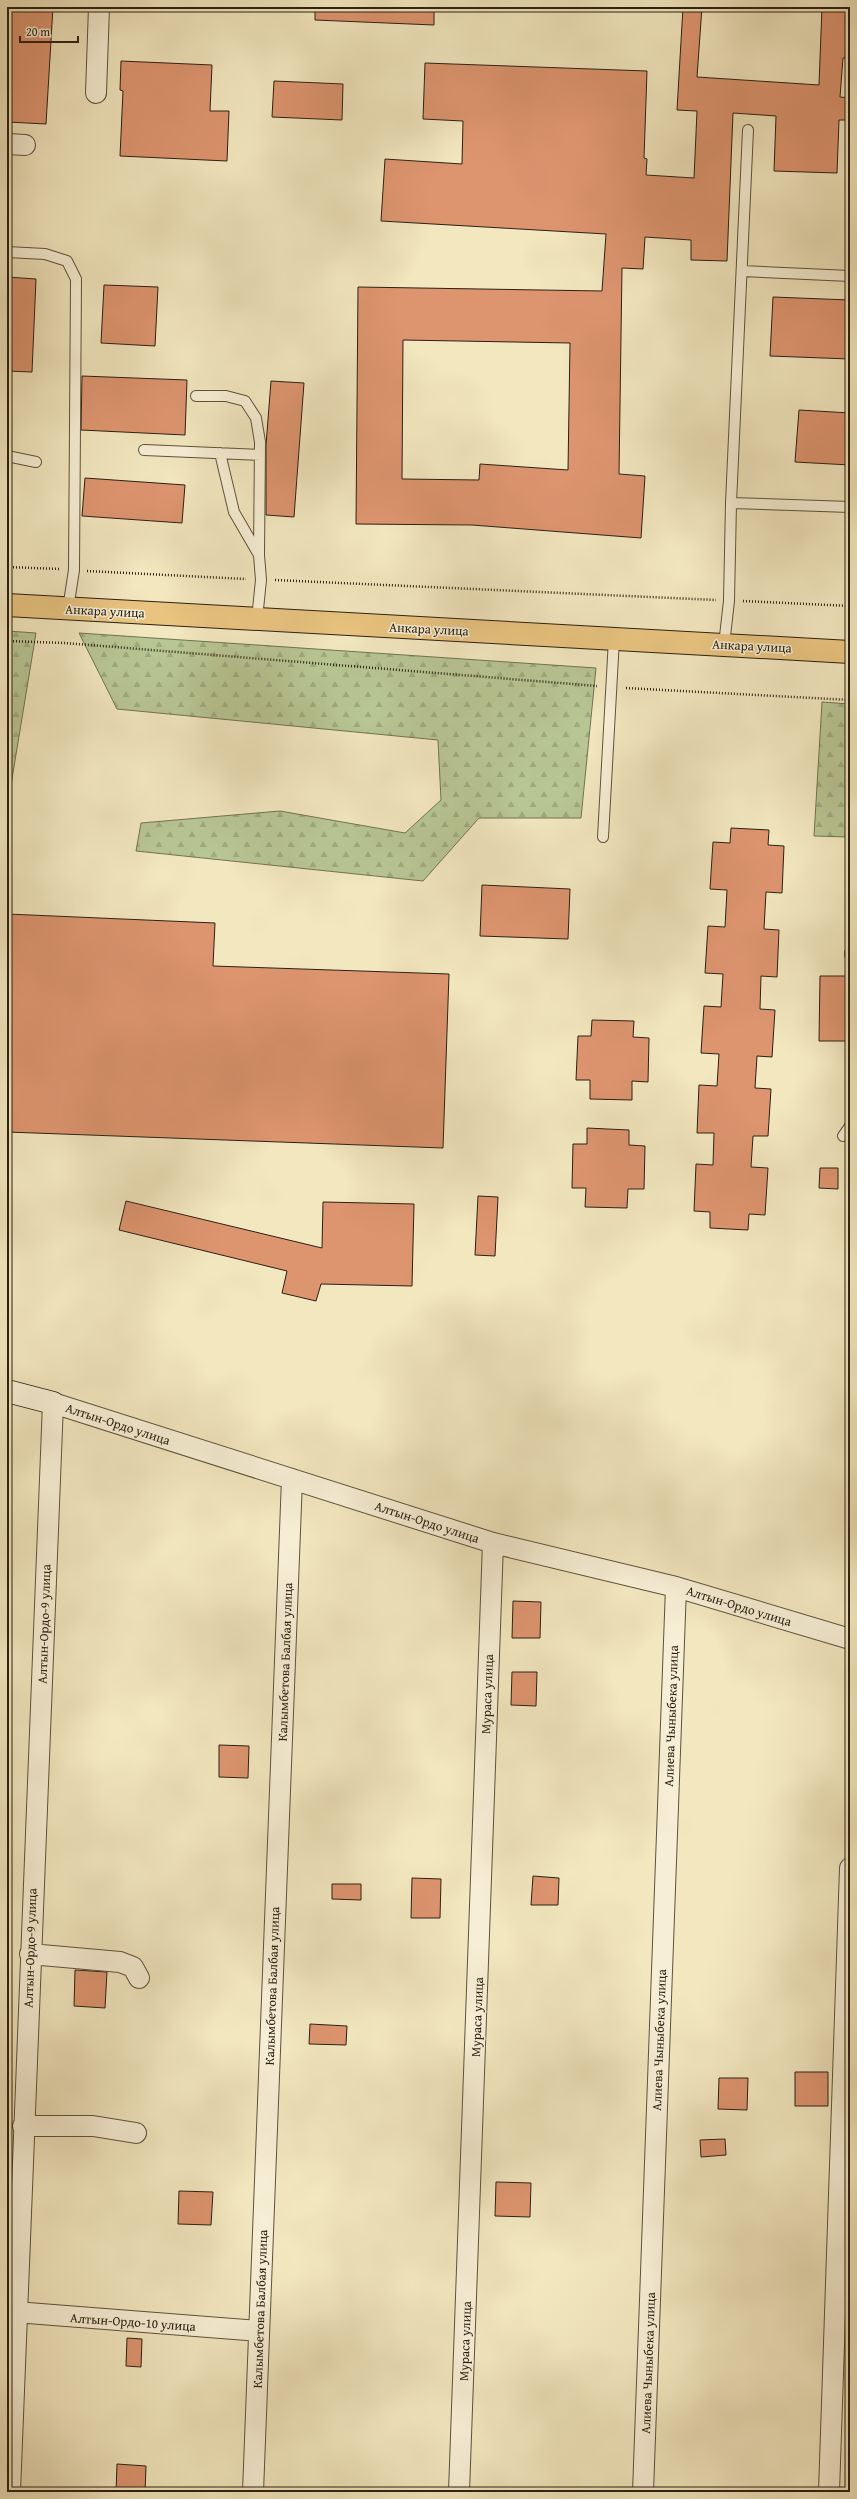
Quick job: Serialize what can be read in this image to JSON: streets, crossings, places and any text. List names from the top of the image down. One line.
{"streets":{"main road":["Анкара улица"],"street":["Алтын-Ордо улица","Алтын-Ордо-9 улица","Калымбетова Балбая улица","Мураса улица","Алиева Чыныбека улица","Алтын-Ордо-10 улица"]},"crossings":[["Алтын-Ордо улица","Алтын-Ордо-9 улица"],["Алтын-Ордо улица","Калымбетова Балбая улица"],["Алтын-Ордо улица","Мураса улица"],["Алтын-Ордо улица","Алиева Чыныбека улица"],["Алтын-Ордо-9 улица","Алтын-Ордо-10 улица"],["Калымбетова Балбая улица","Алтын-Ордо-10 улица"]],"scale_bar":"20 m"}
